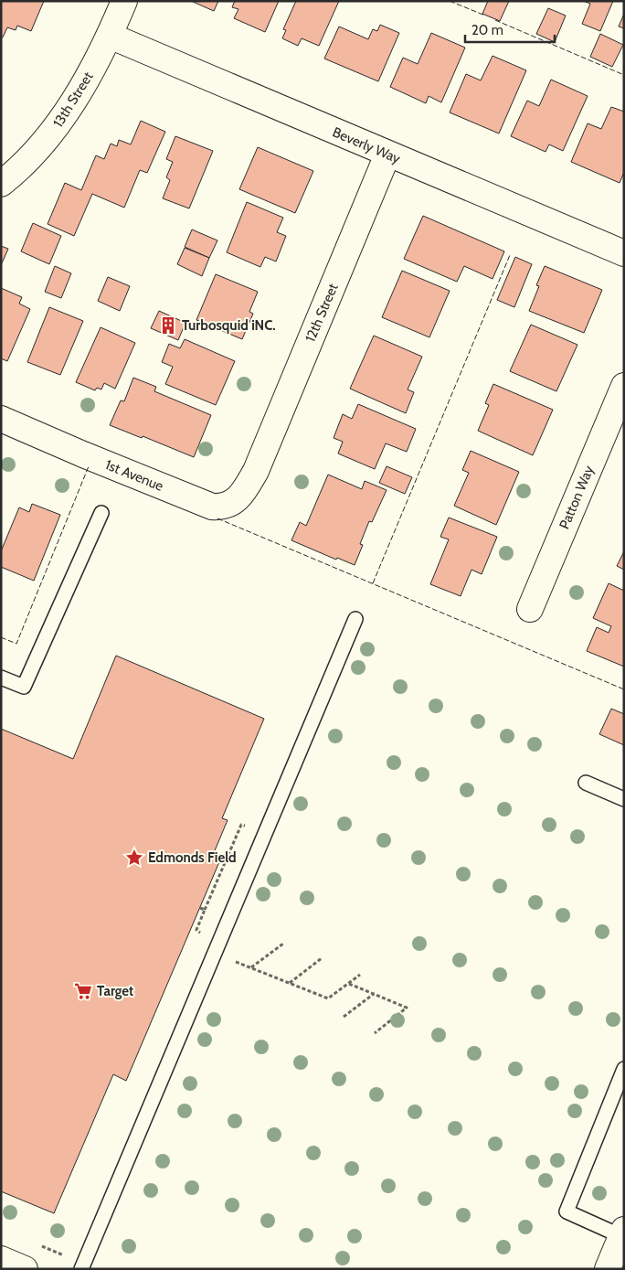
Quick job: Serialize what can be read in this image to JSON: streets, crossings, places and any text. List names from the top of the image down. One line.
{"streets":{"street":["13th Street","Beverly Way","12th Street","1st Avenue","Patton Way"]},"crossings":[["13th Street","Beverly Way"],["Beverly Way","12th Street"],["12th Street","1st Avenue"]],"places":{"building":["Turbosquid iNC."],"place":["Edmonds Field"],"supermarket":["Target"]},"scale_bar":"20 m"}
